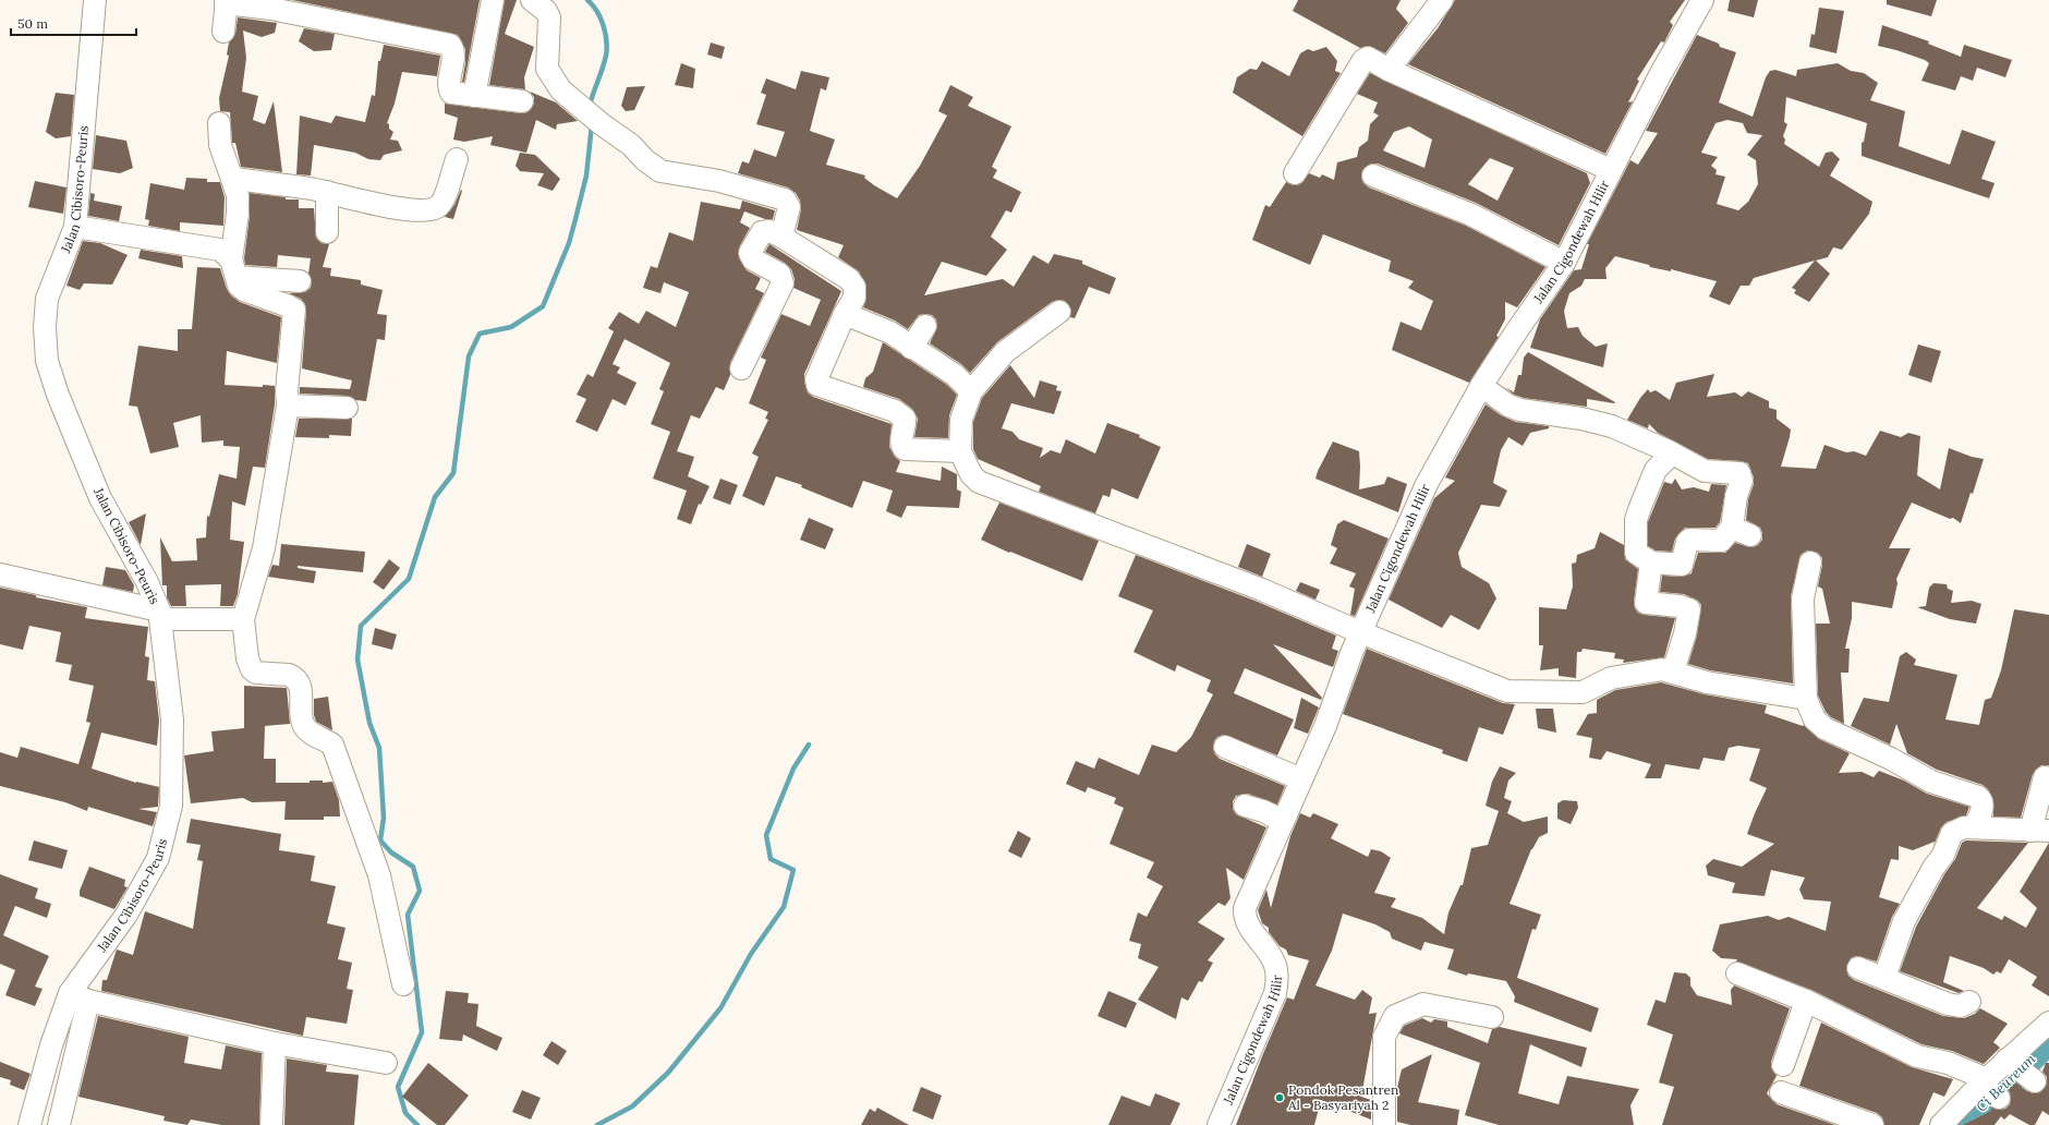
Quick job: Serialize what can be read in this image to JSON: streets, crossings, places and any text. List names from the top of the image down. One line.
{"streets":{"street":["Jalan Cibisoro-Peuris","Jalan Cigondewah Hilir"]},"water":["Ci Beureum"],"places":["Pondok Pesantren Al - Basyariyah 2"],"scale_bar":"50 m"}
